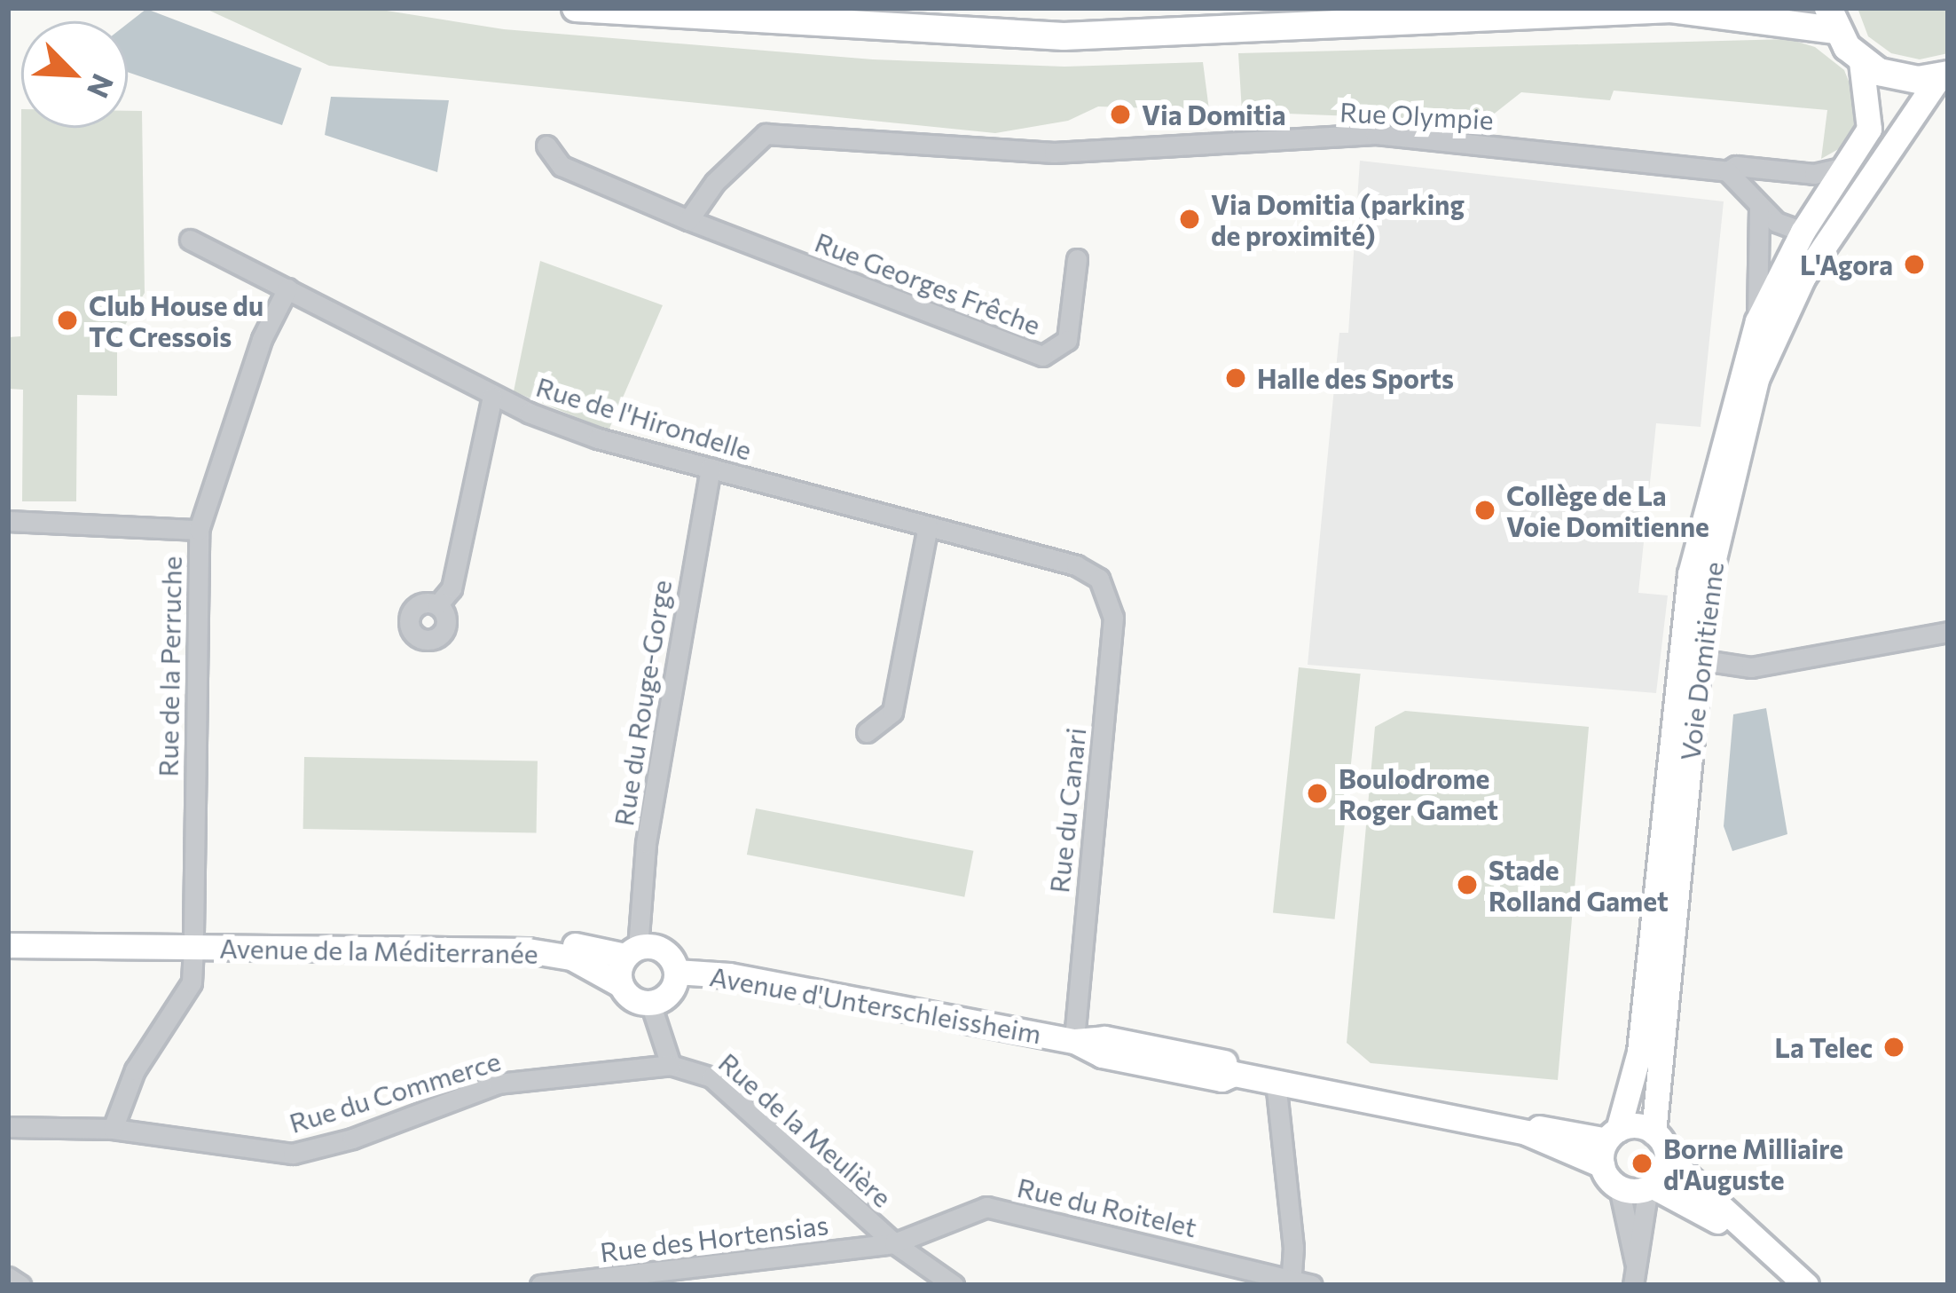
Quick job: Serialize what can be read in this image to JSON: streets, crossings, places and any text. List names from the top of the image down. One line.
{"streets":{"street":["Rue Olympie","Rue Georges Frêche","Rue de l'Hirondelle","Voie Domitienne","Rue de la Perruche","Rue du Rouge-Gorge","Rue du Canari","Avenue de la Méditerranée","Avenue d'Unterschleissheim","Rue du Commerce","Rue de la Meulière","Rue du Roitelet","Rue des Hortensias"]},"crossings":[["Rue Olympie","Rue Georges Frêche"],["Rue Olympie","Voie Domitienne"],["Rue de l'Hirondelle","Rue de la Perruche"],["Rue de l'Hirondelle","Rue du Rouge-Gorge"],["Rue de l'Hirondelle","Rue du Canari"],["Voie Domitienne","Avenue d'Unterschleissheim"],["Rue de la Perruche","Avenue de la Méditerranée"],["Rue de la Perruche","Rue du Commerce"],["Rue du Rouge-Gorge","Avenue de la Méditerranée"],["Rue du Rouge-Gorge","Avenue d'Unterschleissheim"],["Rue du Canari","Avenue d'Unterschleissheim"],["Avenue de la Méditerranée","Avenue d'Unterschleissheim"],["Rue du Commerce","Rue de la Meulière"],["Rue de la Meulière","Rue du Roitelet"],["Rue de la Meulière","Rue des Hortensias"],["Rue du Roitelet","Rue des Hortensias"]],"places":["Via Domitia","Via Domitia (parking de proximité)","L'Agora","Club House du TC Cressois","Halle des Sports","Collège de La Voie Domitienne","Boulodrome Roger Gamet","Stade Rolland Gamet","La Telec","Borne Milliaire d'Auguste"],"north":"bottom right"}
